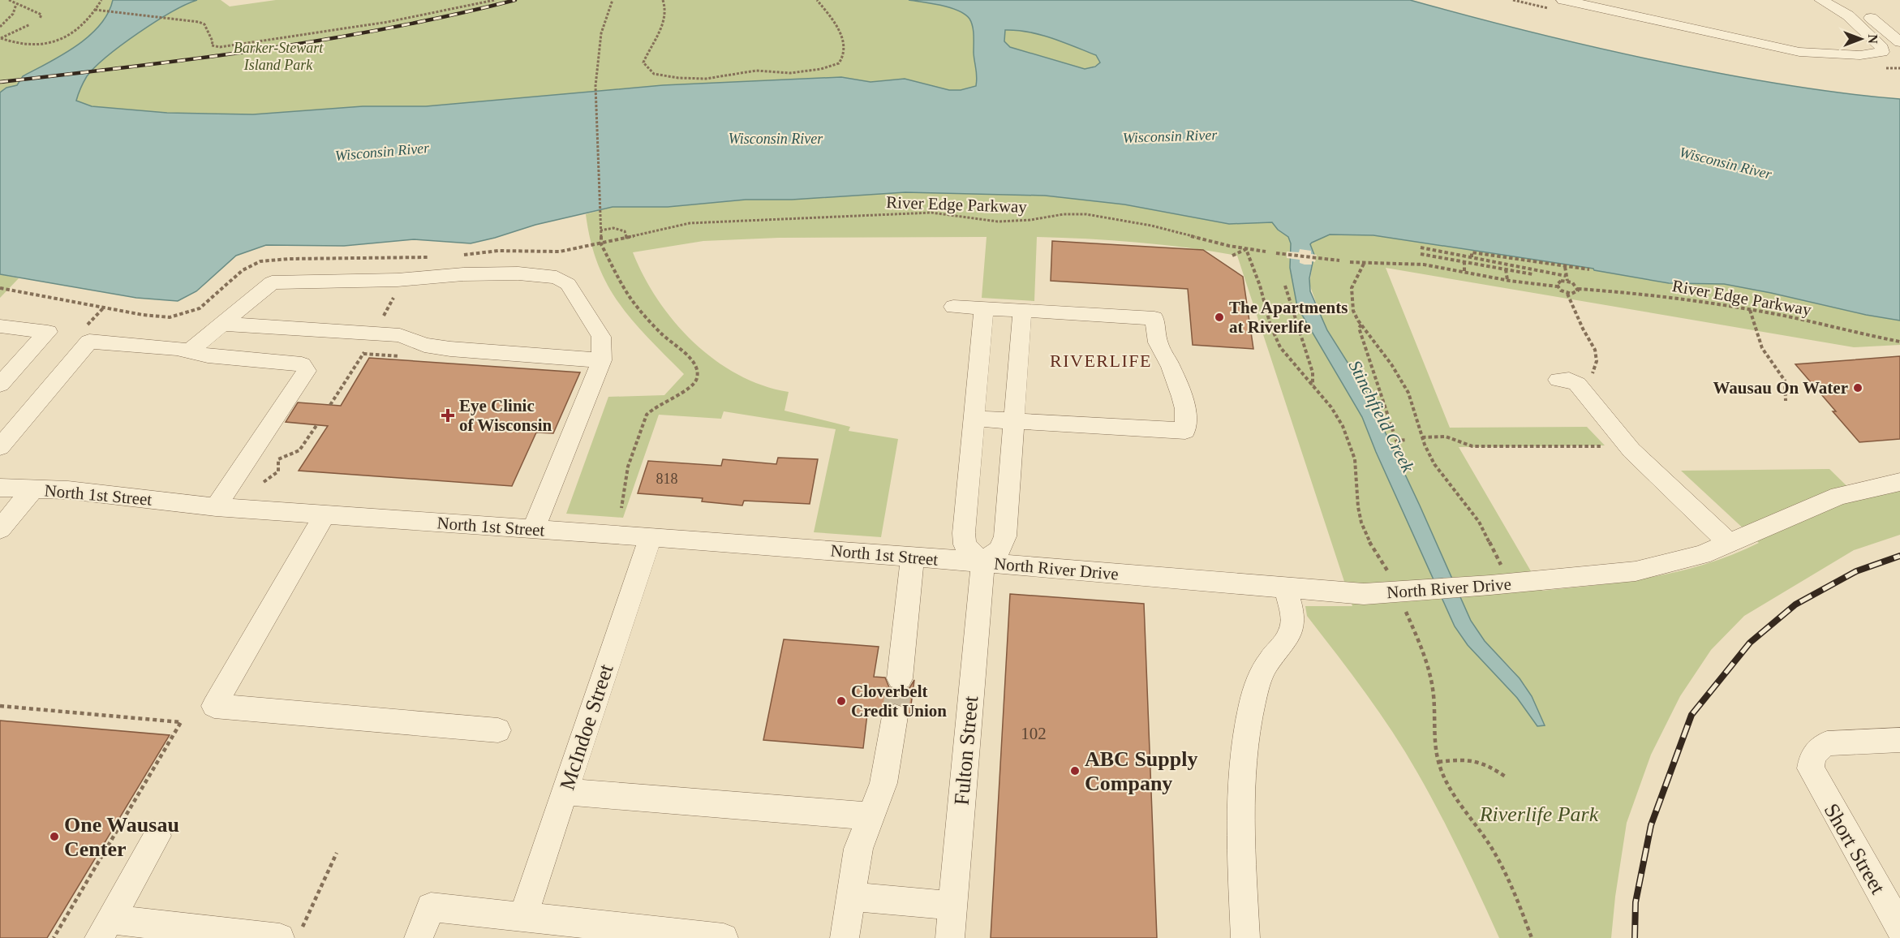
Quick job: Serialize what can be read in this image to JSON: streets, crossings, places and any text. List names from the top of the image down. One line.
{"streets":{"street":["North 1st Street","North River Drive","McIndoe Street","Fulton Street","Short Street"],"path":["River Edge Parkway"]},"crossings":[["North 1st Street","North River Drive"],["North 1st Street","McIndoe Street"],["North 1st Street","Fulton Street"],["North River Drive","Fulton Street"]],"districts":["RIVERLIFE"],"water":["Wisconsin River","Stinchfield Creek"],"parks":["Barker-Stewart Island Park","Riverlife Park"],"places":{"other":["The Apartments at Riverlife","Wausau On Water","Cloverbelt Credit Union","ABC Supply Company","One Wausau Center"],"health":["Eye Clinic of Wisconsin"]},"house_numbers":["818","102"],"north":"right"}
